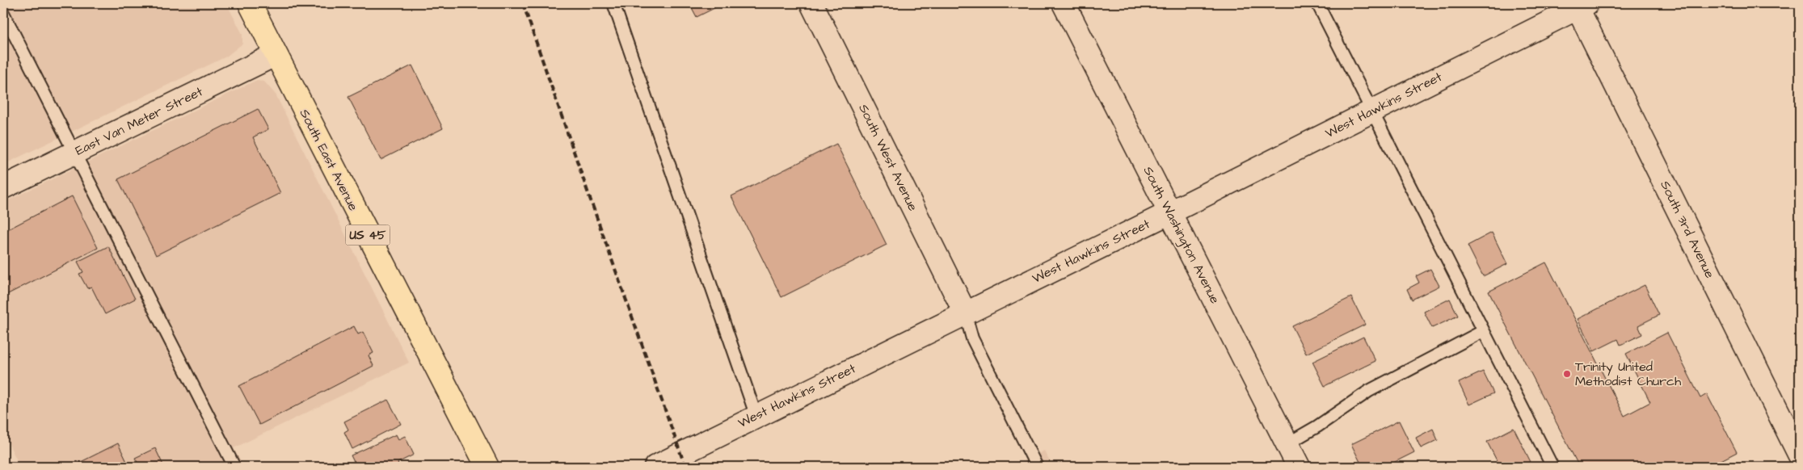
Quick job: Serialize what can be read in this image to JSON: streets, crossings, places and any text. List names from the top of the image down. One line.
{"streets":{"main road":["South East Avenue","US 45"],"street":["West Hawkins Street","East Van Meter Street","South West Avenue","South 3rd Avenue","South Washington Avenue"]},"crossings":[["West Hawkins Street","South West Avenue"],["West Hawkins Street","South 3rd Avenue"],["West Hawkins Street","South Washington Avenue"],["East Van Meter Street","South East Avenue"]],"places":["Trinity United Methodist Church"]}
